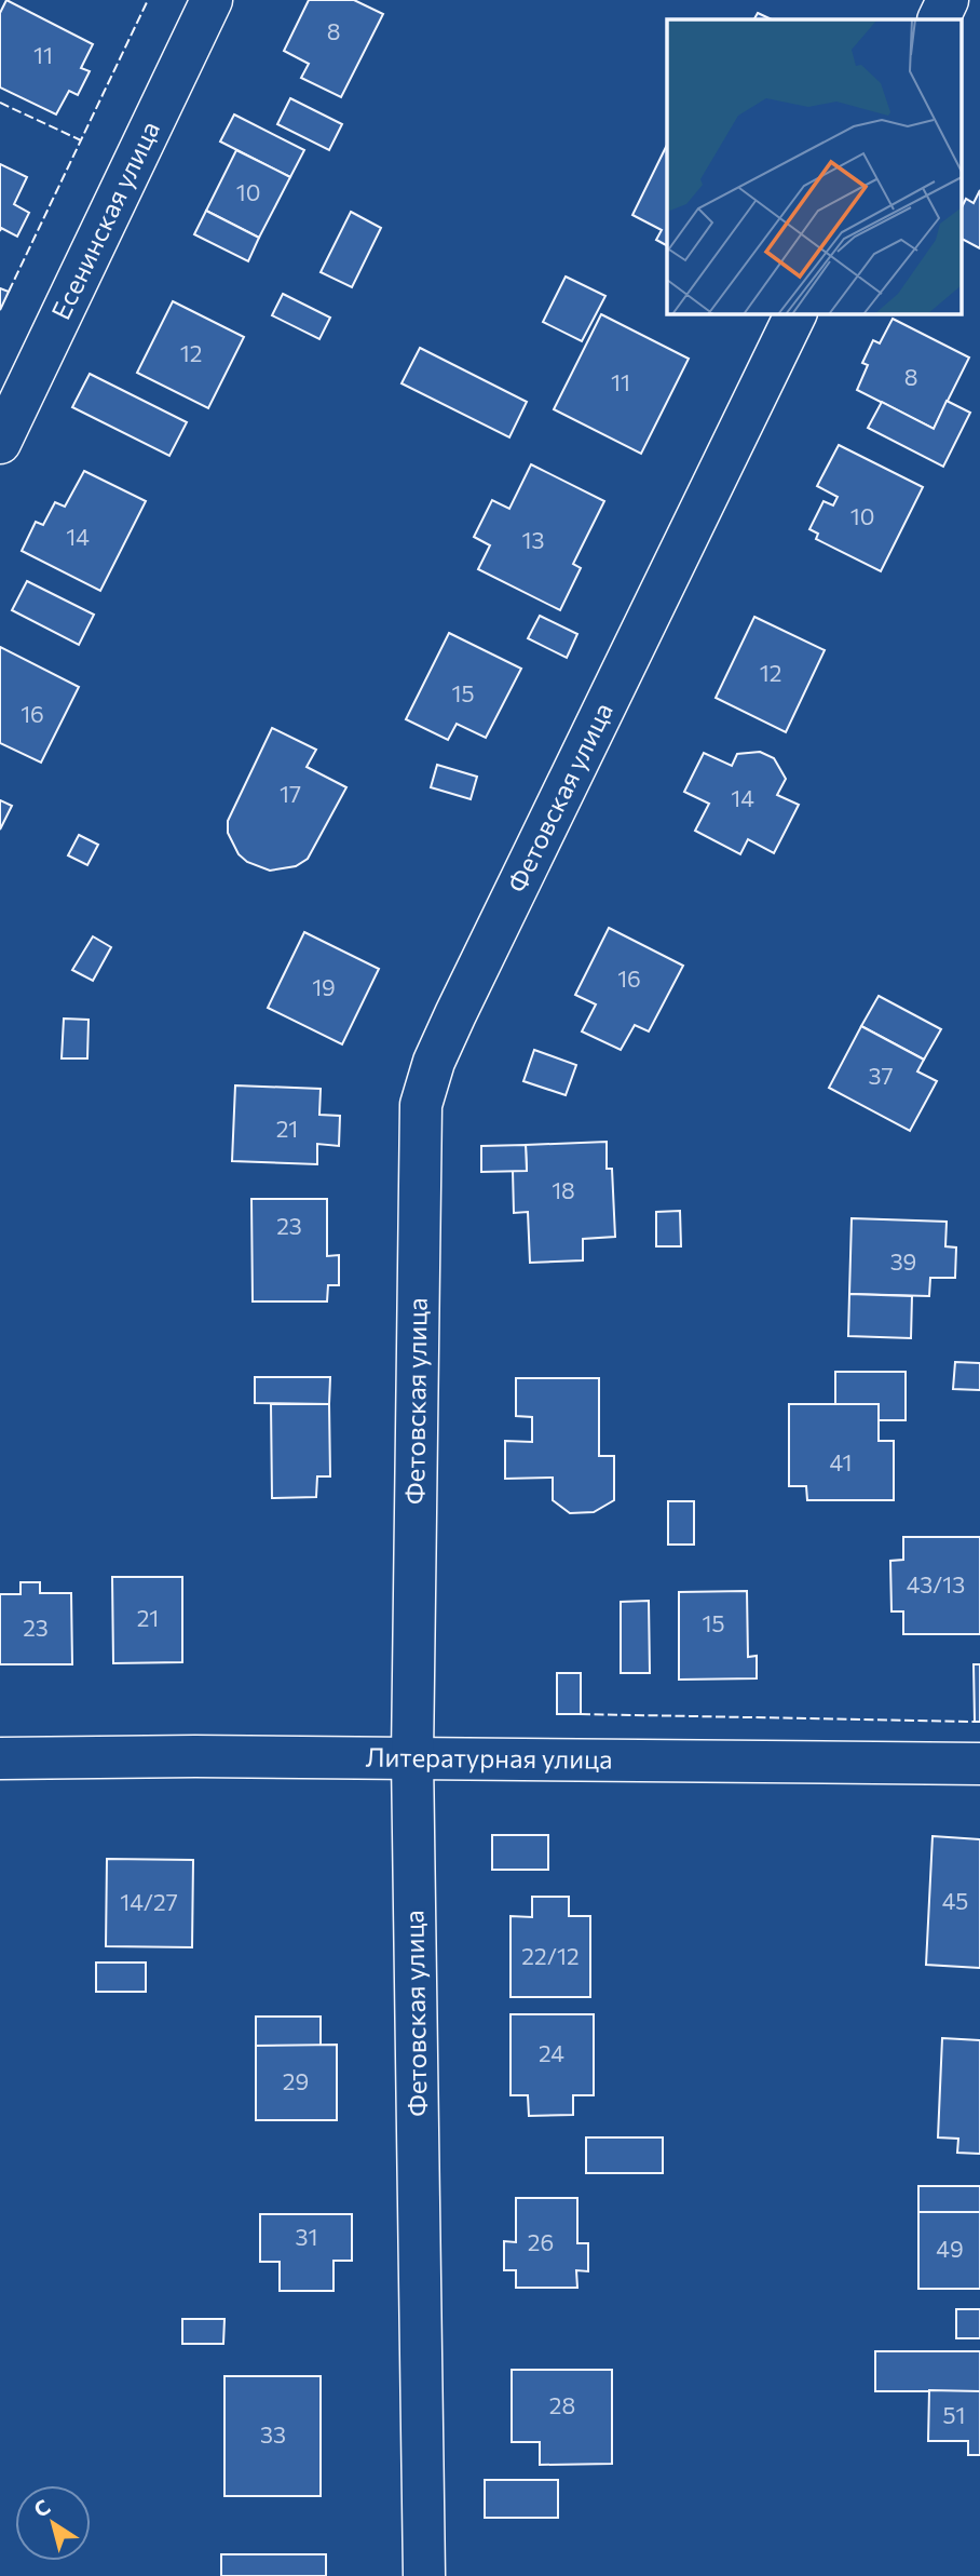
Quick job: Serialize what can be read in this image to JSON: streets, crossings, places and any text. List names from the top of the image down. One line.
{"streets":{"street":["Есенинская улица","Фетовская улица","Литературная улица"]},"crossings":[["Фетовская улица","Литературная улица"]],"house_numbers":["8","11","10","12","8","11","10","14","13","12","15","16","17","14","16","19","37","21","18","23","39","41","43/13","21","15","23","45","14/27","22/12","24","29","31","26","49","28","51","33"],"north":"top left"}
